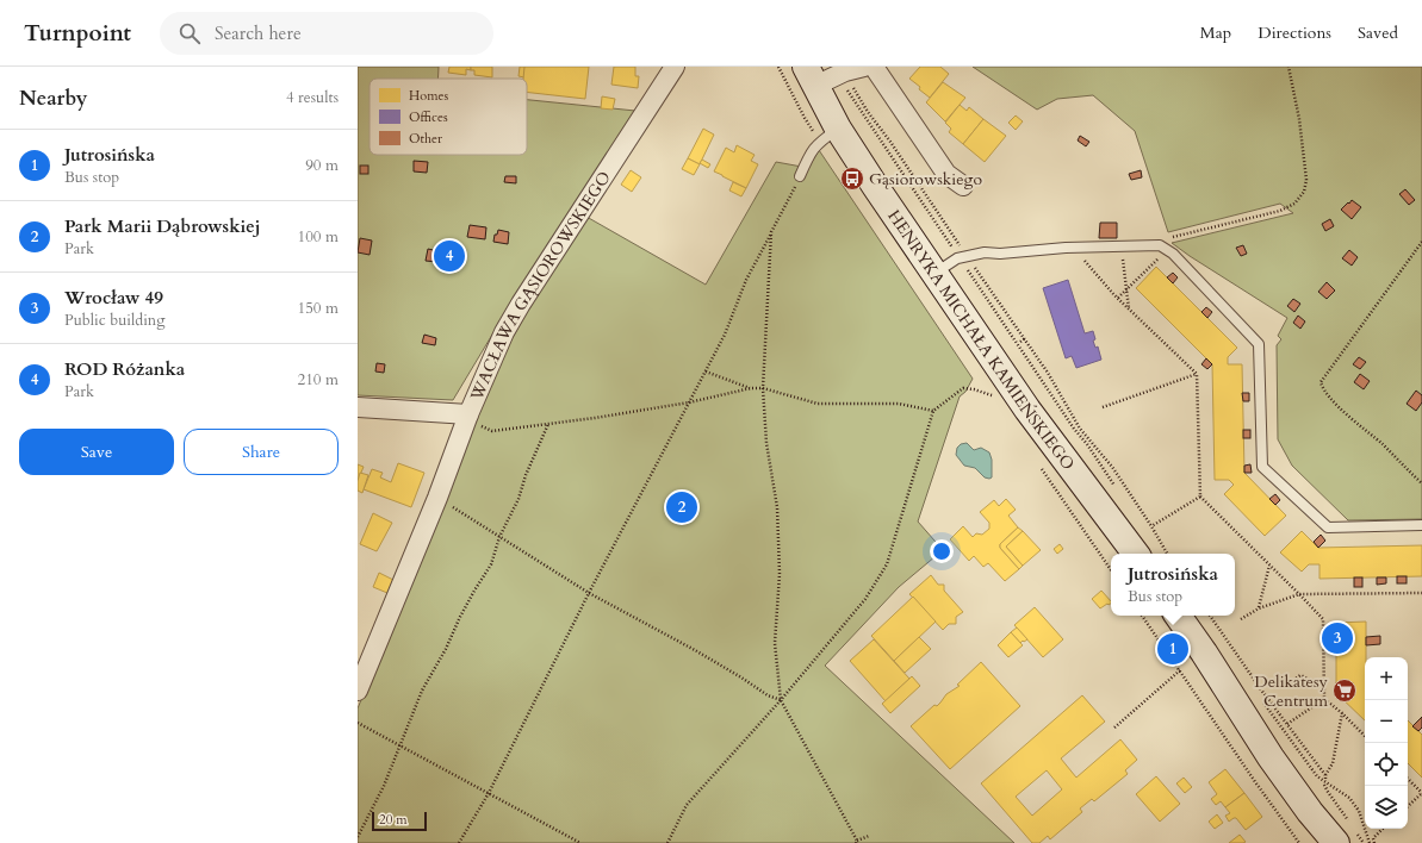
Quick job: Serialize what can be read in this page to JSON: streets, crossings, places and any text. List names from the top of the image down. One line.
{"streets":{"street":["WACŁAWA GĄSIOROWSKIEGO","HENRYKA MICHAŁA KAMIEŃSKIEGO"]},"places":{"bus stop":["Gąsiorowskiego"],"supermarket":["Delikatesy Centrum"]},"legend":["Homes","Offices","Other"],"scale_bar":"20 m","page":{"header":"Turnpoint","search":"Search here","nav":["Map","Directions","Saved"],"heading":["Nearby","4 results"],"list":[{"mark":"1","name":"Jutrosińska","note":"Bus stop","value":"90 m"},{"mark":"2","name":"Park Marii Dąbrowskiej","note":"Park","value":"100 m"},{"mark":"3","name":"Wrocław 49","note":"Public building","value":"150 m"},{"mark":"4","name":"ROD Różanka","note":"Park","value":"210 m"}],"pins":["4","2","3","1"],"buttons":["Save","Share"],"popup":["Jutrosińska","Bus stop"],"map_buttons":["+","−"],"scale":"20 m"}}
